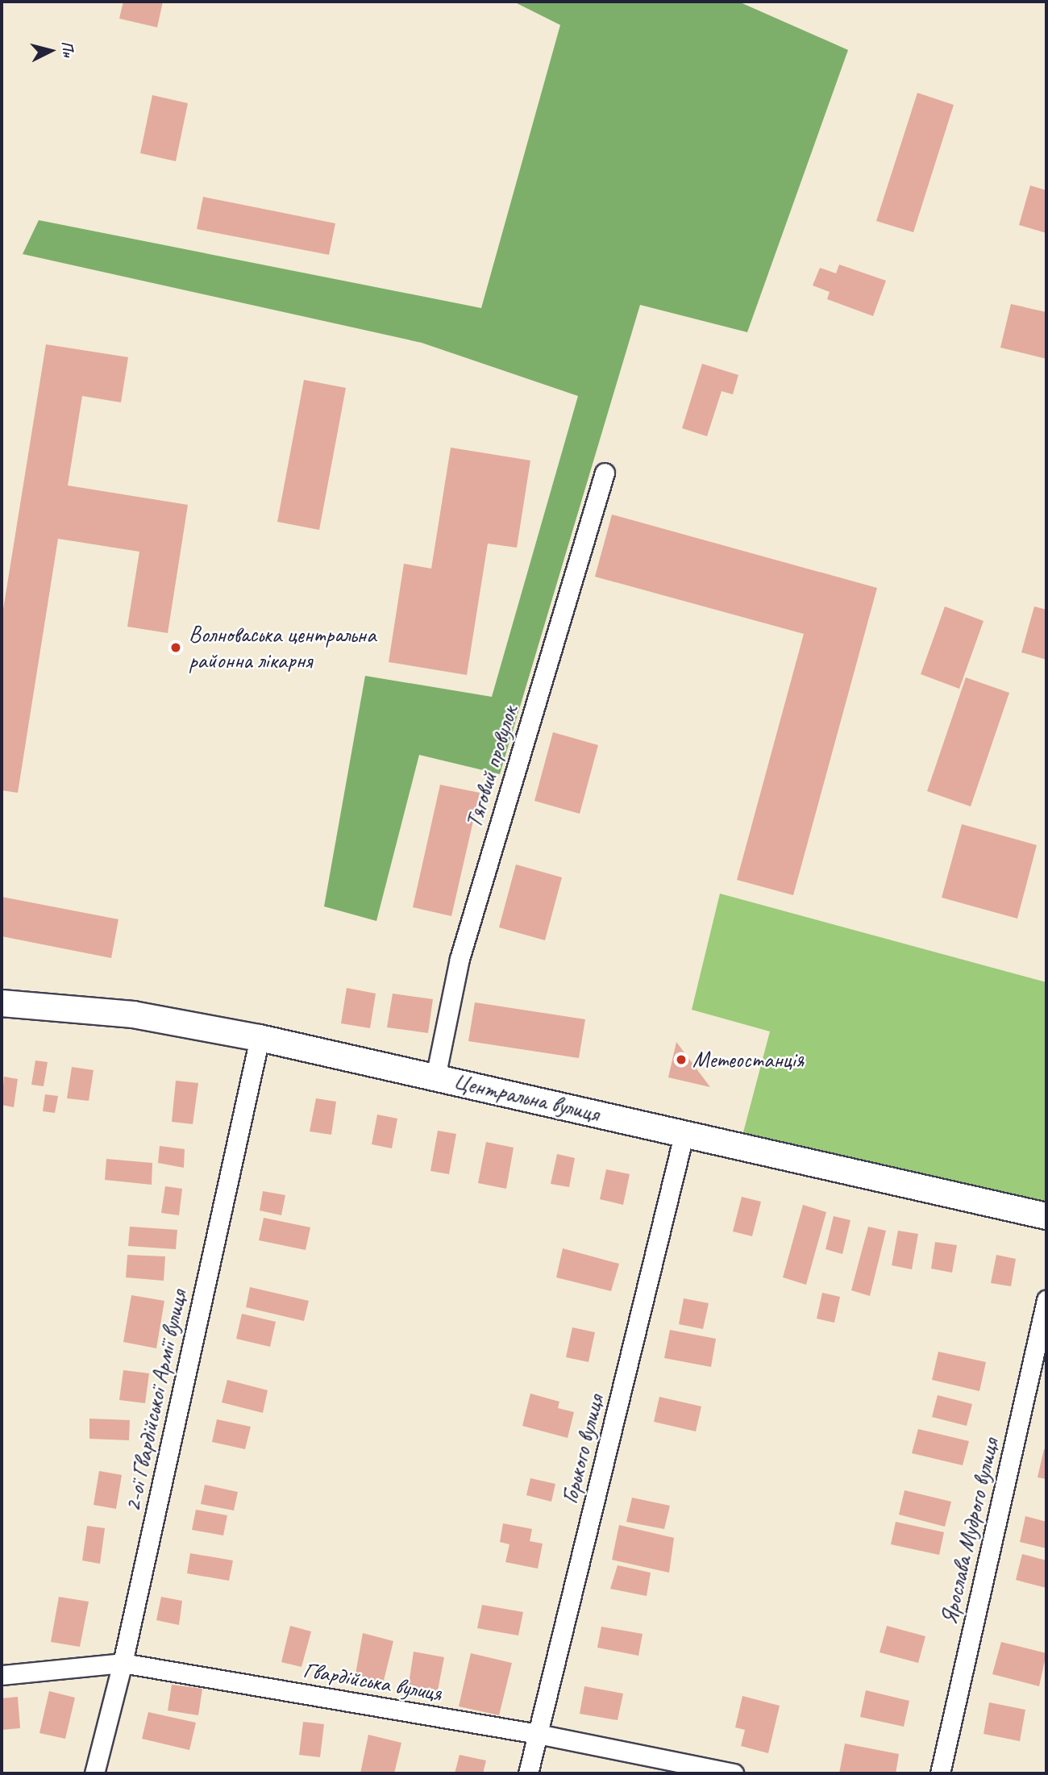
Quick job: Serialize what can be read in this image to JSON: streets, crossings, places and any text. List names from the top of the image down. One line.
{"streets":{"main road":["Центральна вулиця"],"street":["Тяговий провулок","2-ої Гвардійської Армії вулиця","Горького вулиця","Ярослава Мудрого вулиця","Гвардійська вулиця"]},"crossings":[["Тяговий провулок","Центральна вулиця"],["Центральна вулиця","2-ої Гвардійської Армії вулиця"],["Центральна вулиця","Горького вулиця"],["2-ої Гвардійської Армії вулиця","Гвардійська вулиця"],["Горького вулиця","Гвардійська вулиця"]],"places":["Волноваська центральна районна лікарня","Метеостанція"],"north":"right"}
